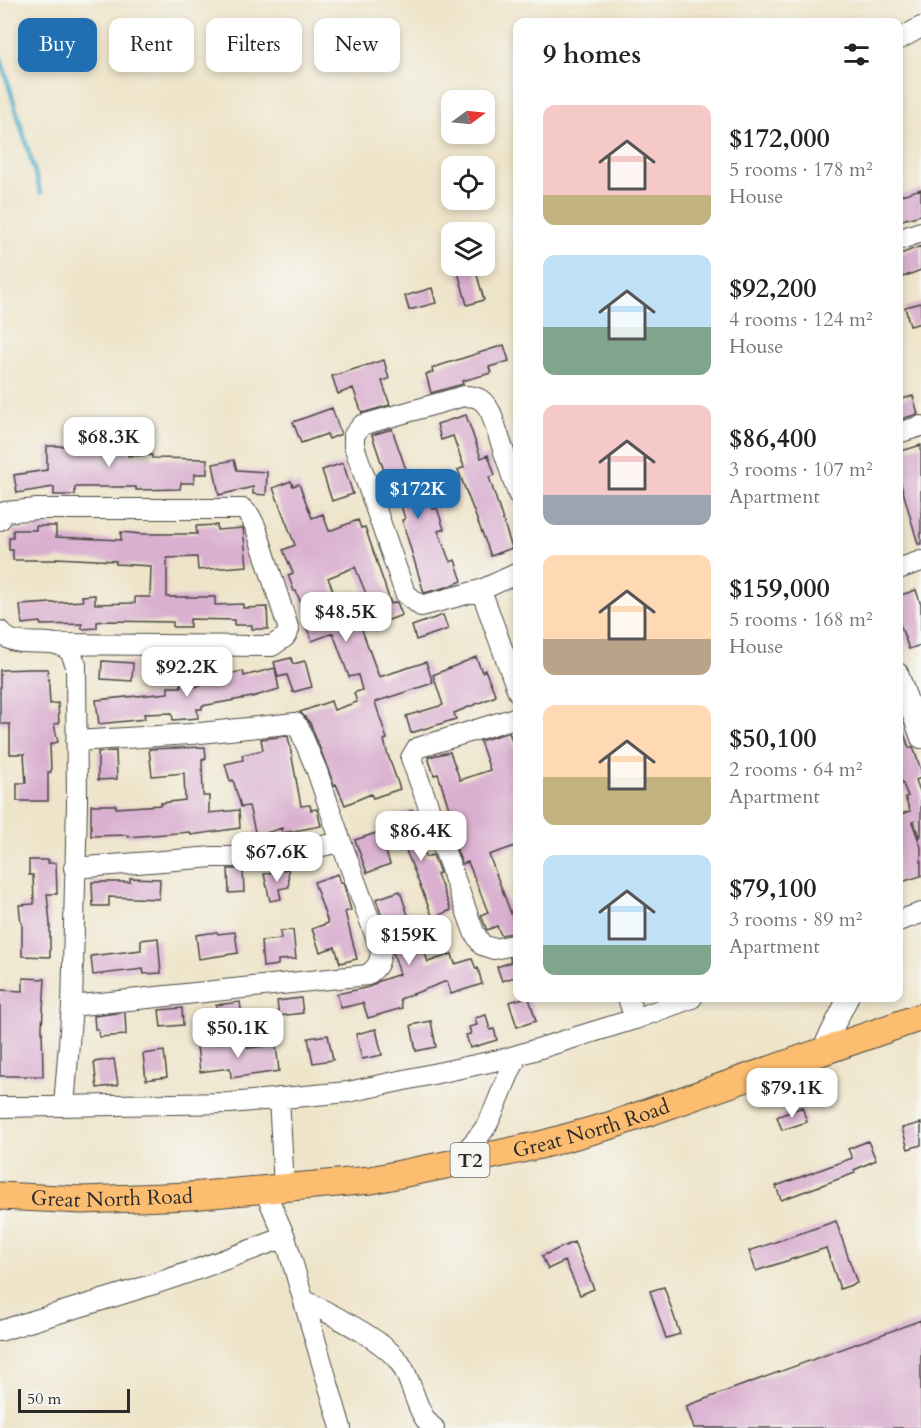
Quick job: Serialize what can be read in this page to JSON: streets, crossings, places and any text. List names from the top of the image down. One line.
{"streets":{"highway":["Great North Road","T2"]},"scale_bar":"50 m","north":"right","page":{"chip":["Buy","Rent","Filters","New"],"heading":"9 homes","list":[{"name":"$172,000","note":"5 rooms · 178 m² · House"},{"name":"$92,200","note":"4 rooms · 124 m² · House"},{"name":"$86,400","note":"3 rooms · 107 m² · Apartment"},{"name":"$159,000","note":"5 rooms · 168 m² · House"},{"name":"$50,100","note":"2 rooms · 64 m² · Apartment"},{"name":"$79,100","note":"3 rooms · 89 m² · Apartment"}],"price":["$68.3K","$172K","$48.5K","$92.2K","$86.4K","$67.6K","$159K","$50.1K","$79.1K"],"scale":"50 m"}}
